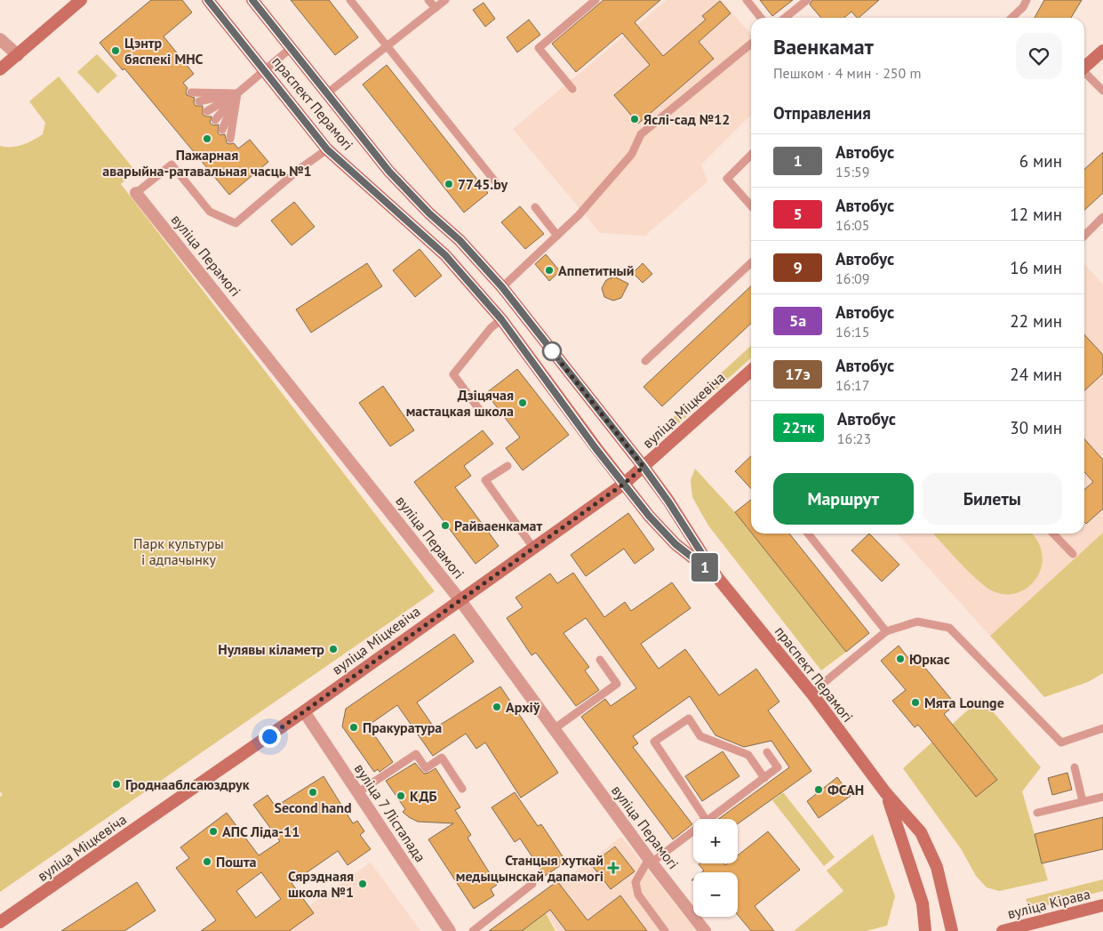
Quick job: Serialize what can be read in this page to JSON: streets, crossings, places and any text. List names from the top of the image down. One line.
{"streets":{"main road":["праспект Перамогі","вуліца Міцкевіча","вуліца Кірава"],"street":["вуліца Перамогі","вуліца 7 Лістапада"]},"crossings":[["праспект Перамогі","вуліца Міцкевіча"],["вуліца Перамогі","вуліца Міцкевіча"],["вуліца Міцкевіча","вуліца 7 Лістапада"]],"parks":["Парк культуры і адпачынку"],"places":{"other":["Цэнтр бяспекі МНС","Яслі-сад №12","Пажарная аварыйна-ратавальная часць №1","7745.by","Аппетитный","Дзіцячая мастацкая школа","Райваенкамат","Нулявы кіламетр","Юркас","Мята Lounge","Архіў","Пракуратура","Гроднааблсаюздрук","ФСАН","Second hand","КДБ","АПС Ліда-11","Пошта","Сярэднаяя школа №1"],"health":["Станцыя хуткай медыцынскай дапамогі"]},"lines":["bus line 1"],"page":{"on_map":"1","heading":[["Ваенкамат","Пешком · 4 мин · 250 m"],"Отправления"],"list":[{"mark":"1","name":"Автобус","note":"15:59","value":"6 мин"},{"mark":"5","name":"Автобус","note":"16:05","value":"12 мин"},{"mark":"9","name":"Автобус","note":"16:09","value":"16 мин"},{"mark":"5а","name":"Автобус","note":"16:15","value":"22 мин"},{"mark":"17э","name":"Автобус","note":"16:17","value":"24 мин"},{"mark":"22тк","name":"Автобус","note":"16:23","value":"30 мин"}],"buttons":["Маршрут","Билеты"],"map_buttons":["+","−"]}}
